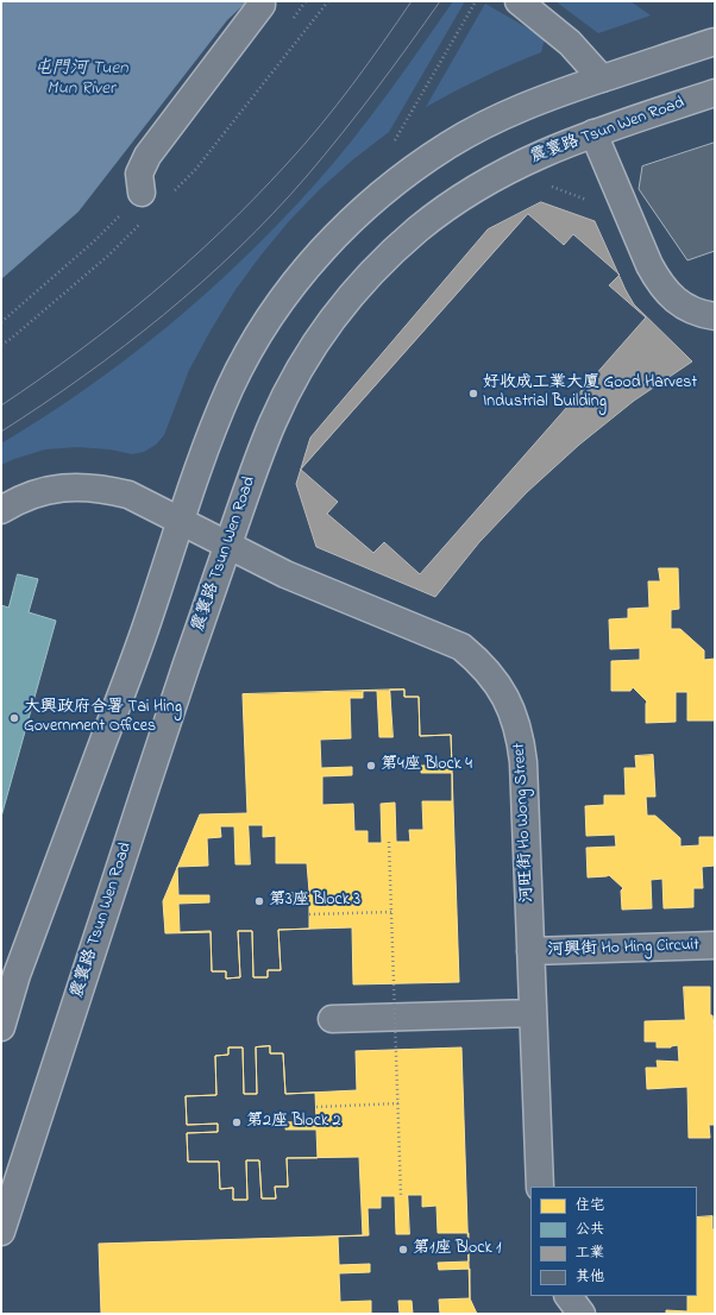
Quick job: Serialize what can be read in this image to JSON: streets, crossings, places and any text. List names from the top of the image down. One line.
{"streets":{"main road":["震寰路 Tsun Wen Road","河旺街 Ho Wong Street","河興街 Ho Hing Circuit"]},"crossings":[["震寰路 Tsun Wen Road","河旺街 Ho Wong Street"],["河旺街 Ho Wong Street","河興街 Ho Hing Circuit"]],"water":["屯門河 Tuen Mun River"],"places":["好收成工業大廈 Good Harvest Industrial Building","大興政府合署 Tai Hing Government Offices","第4座 Block 4","第3座 Block 3","第2座 Block 2","第1座 Block 1"],"legend":["住宅","公共","工業","其他"]}
